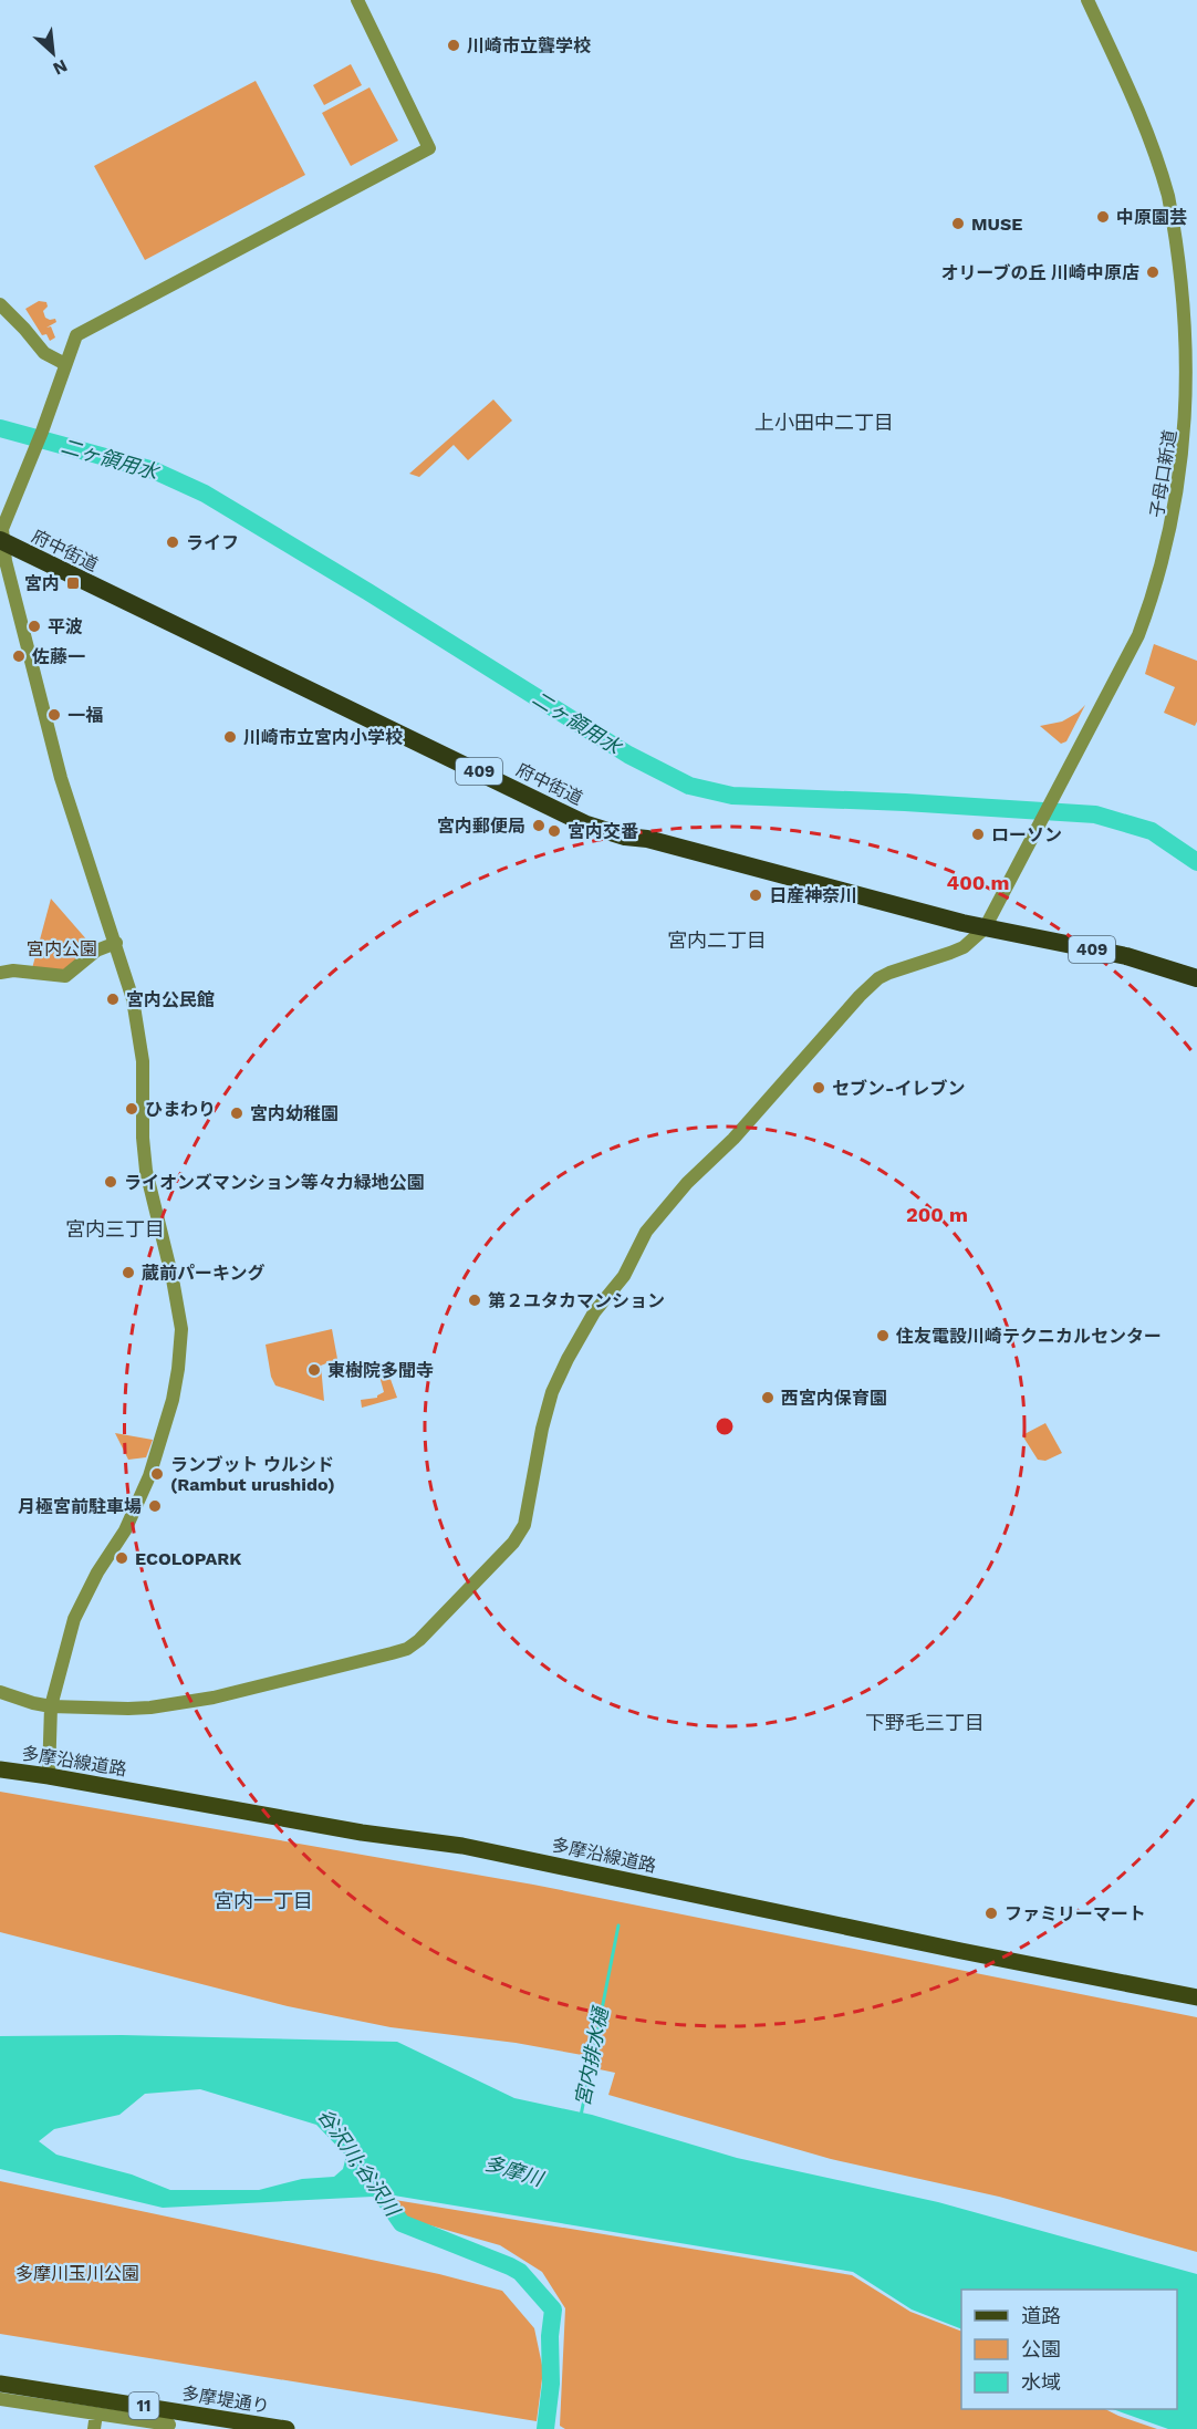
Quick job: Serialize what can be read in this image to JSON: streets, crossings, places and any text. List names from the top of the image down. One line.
{"streets":{"highway":["府中街道","409"],"main road":["多摩沿線道路","多摩堤通り","11"],"street":["子母口新道"]},"crossings":[["子母口新道","府中街道"]],"districts":["上小田中二丁目","宮内二丁目","宮内三丁目","下野毛三丁目","宮内一丁目"],"water":["二ヶ領用水","宮内排水樋","谷沢川;谷沢川","多摩川"],"parks":["宮内公園","多摩川玉川公園"],"places":{"other":["川崎市立聾学校","中原園芸","MUSE","オリーブの丘 川崎中原店","ライフ","平波","佐藤一","一福","川崎市立宮内小学校","宮内郵便局","宮内交番","ローソン","日産神奈川","宮内公民館","セブン-イレブン","ひまわり","宮内幼稚園","ライオンズマンション等々力緑地公園","蔵前パーキング","第２ユタカマンション","住友電設川崎テクニカルセンター","東樹院多聞寺","西宮内保育園","ランブット ウルシド (Rambut urushido)","月極宮前駐車場","ECOLOPARK","ファミリーマート"],"transit":["宮内"]},"legend":["道路","公園","水域"],"north":"bottom right","rings":["400 m","200 m"]}
